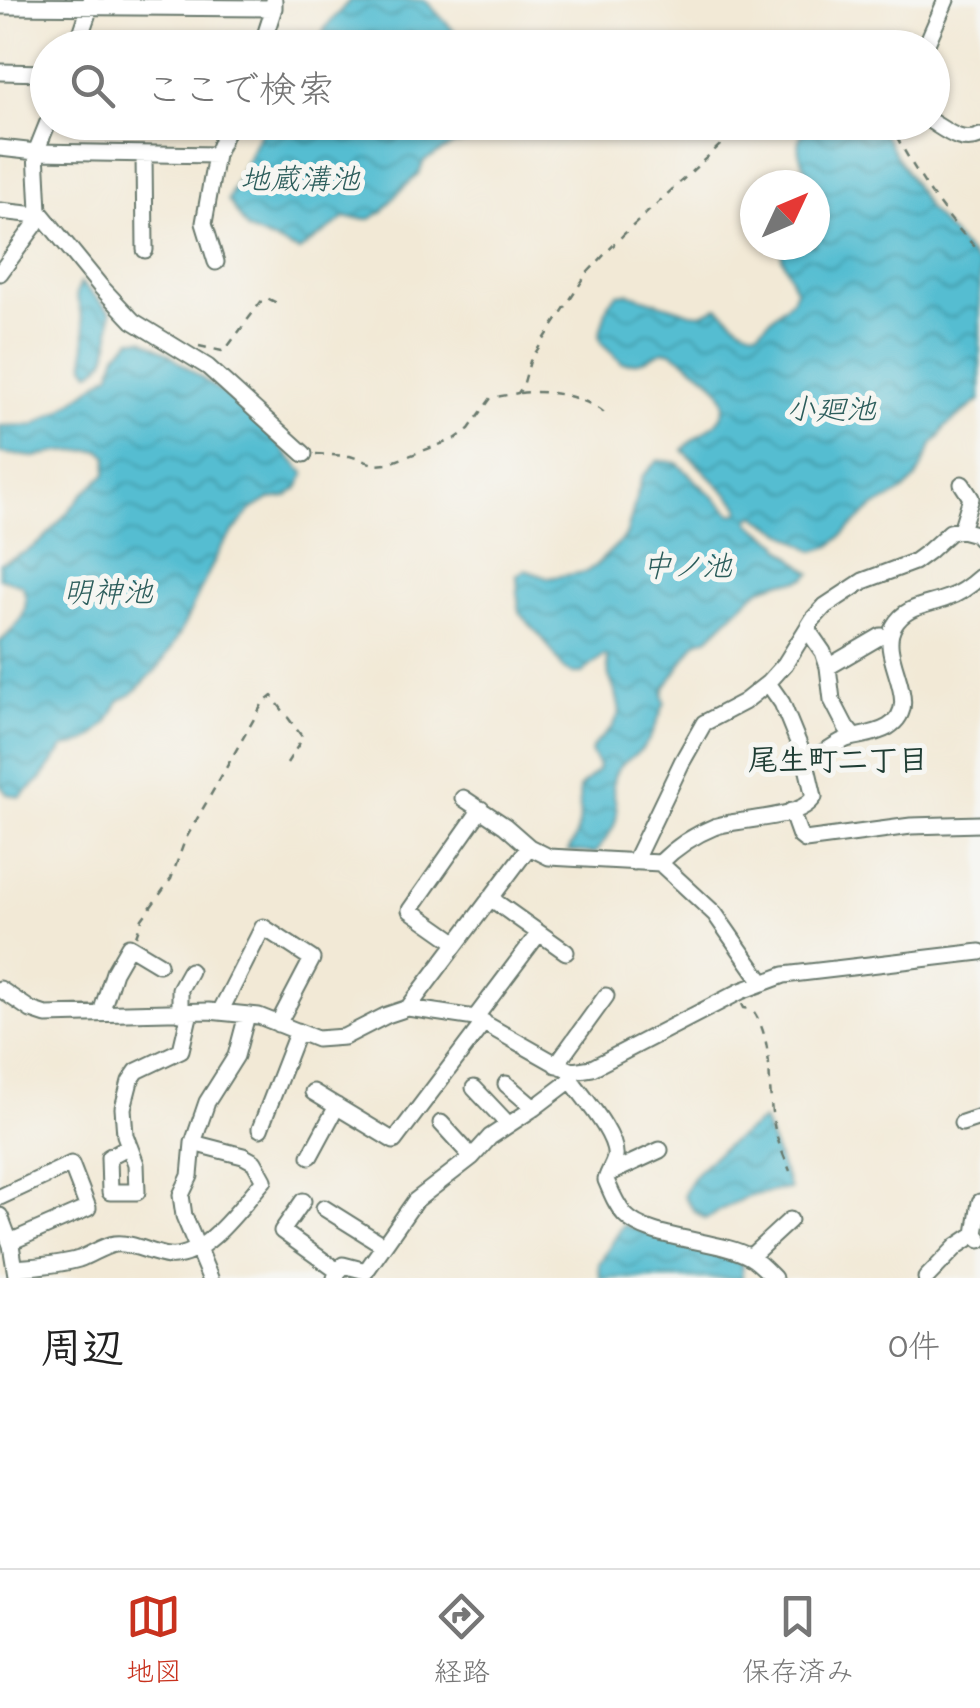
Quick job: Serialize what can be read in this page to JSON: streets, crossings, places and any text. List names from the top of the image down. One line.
{"districts":["尾生町二丁目"],"water":["地蔵溝池","小廻池","中ノ池","明神池"],"north":"top right","page":{"search":"ここで検索","heading":["周辺","0件"],"nav":["地図","経路","保存済み"]}}
